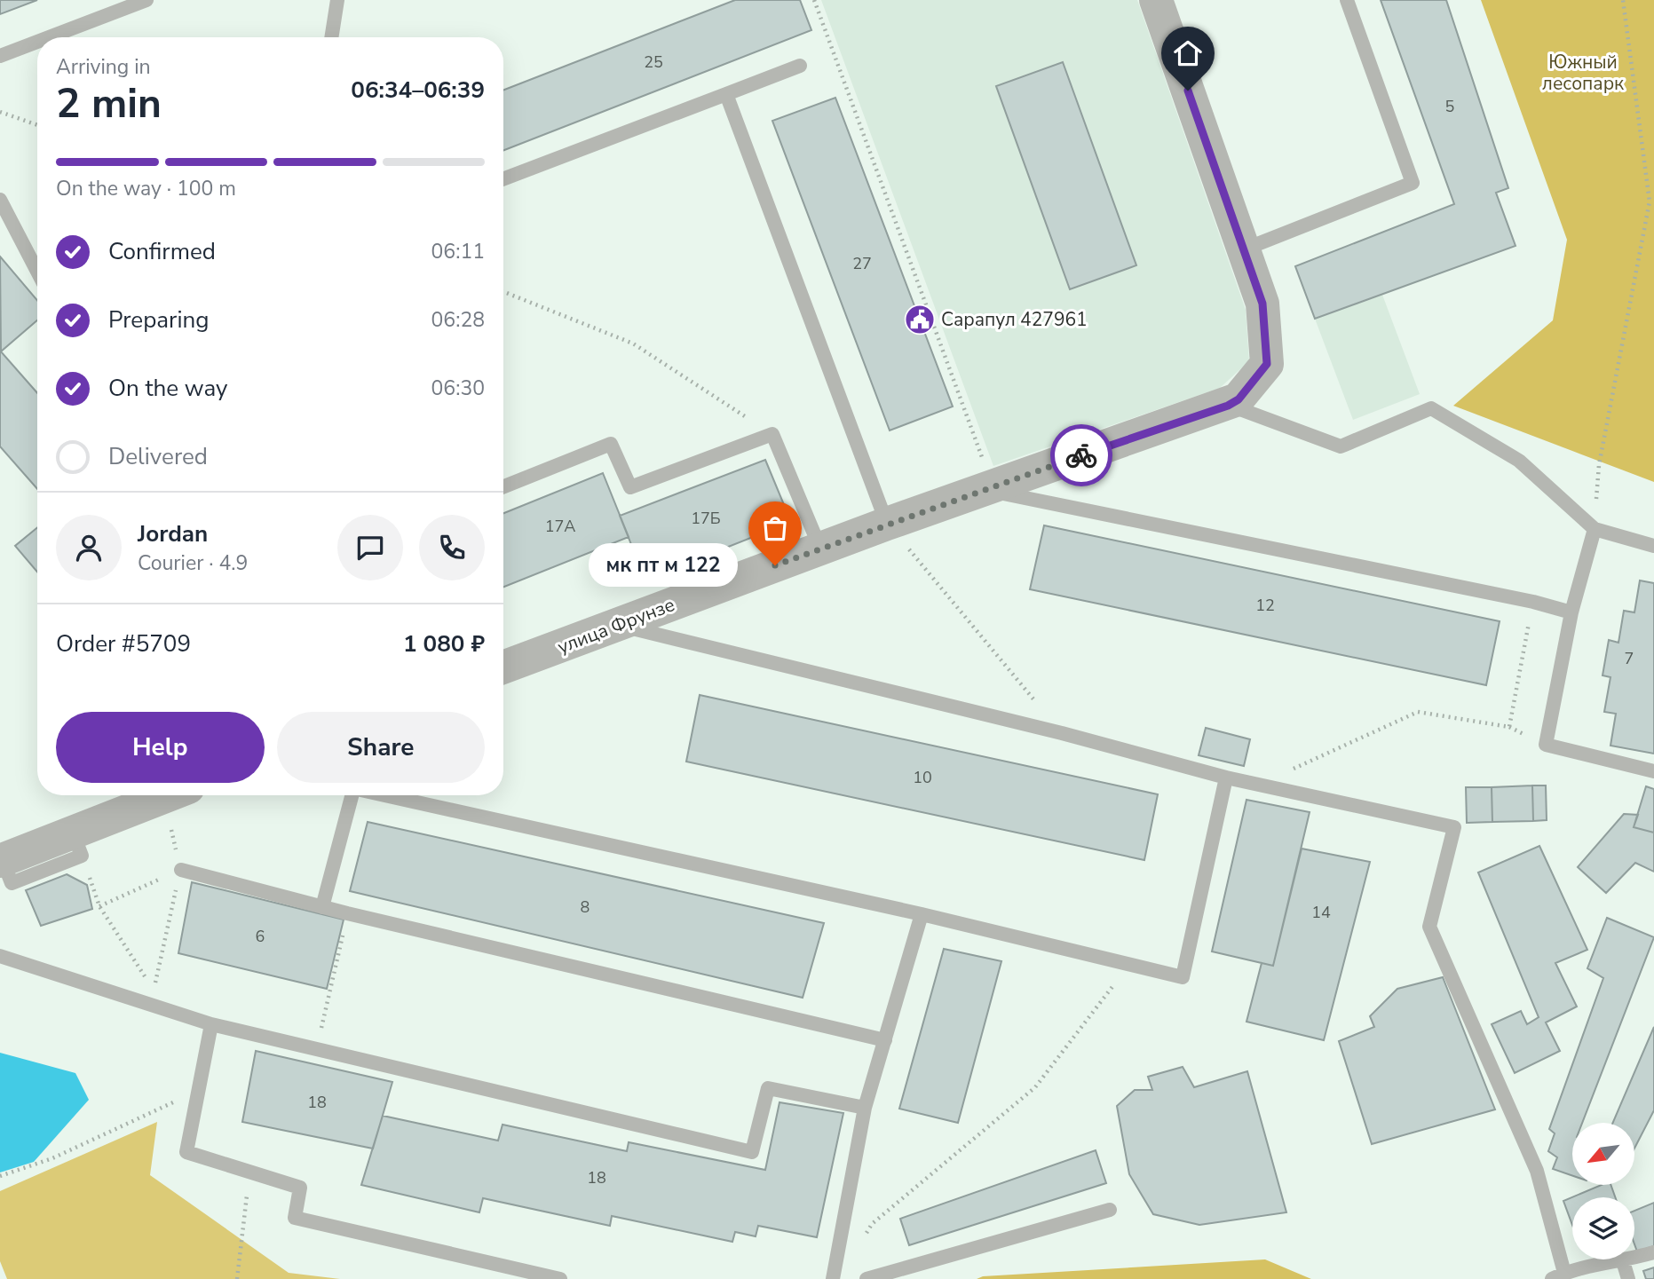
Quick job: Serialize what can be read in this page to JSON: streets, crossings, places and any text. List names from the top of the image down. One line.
{"streets":{"street":["улица Фрунзе"]},"parks":["Южный лесопарк"],"places":{"public building":["Сарапул 427961"],"other":["мк пт м 122"]},"house_numbers":["25","5","27","17Б","17А","12","7","10","8","14","6","18","18"],"north":"bottom left","page":{"heading":["2 min","Arriving in","06:34–06:39"],"panel":["Jordan","Courier · 4.9","Order #5709","1 080 ₽"],"bar":"On the way · 100 m","list":[["Confirmed","06:11"],["Preparing","06:28"],["On the way","06:30"],"Delivered"],"bubble":"мк пт м 122","buttons":["Help","Share"]}}
